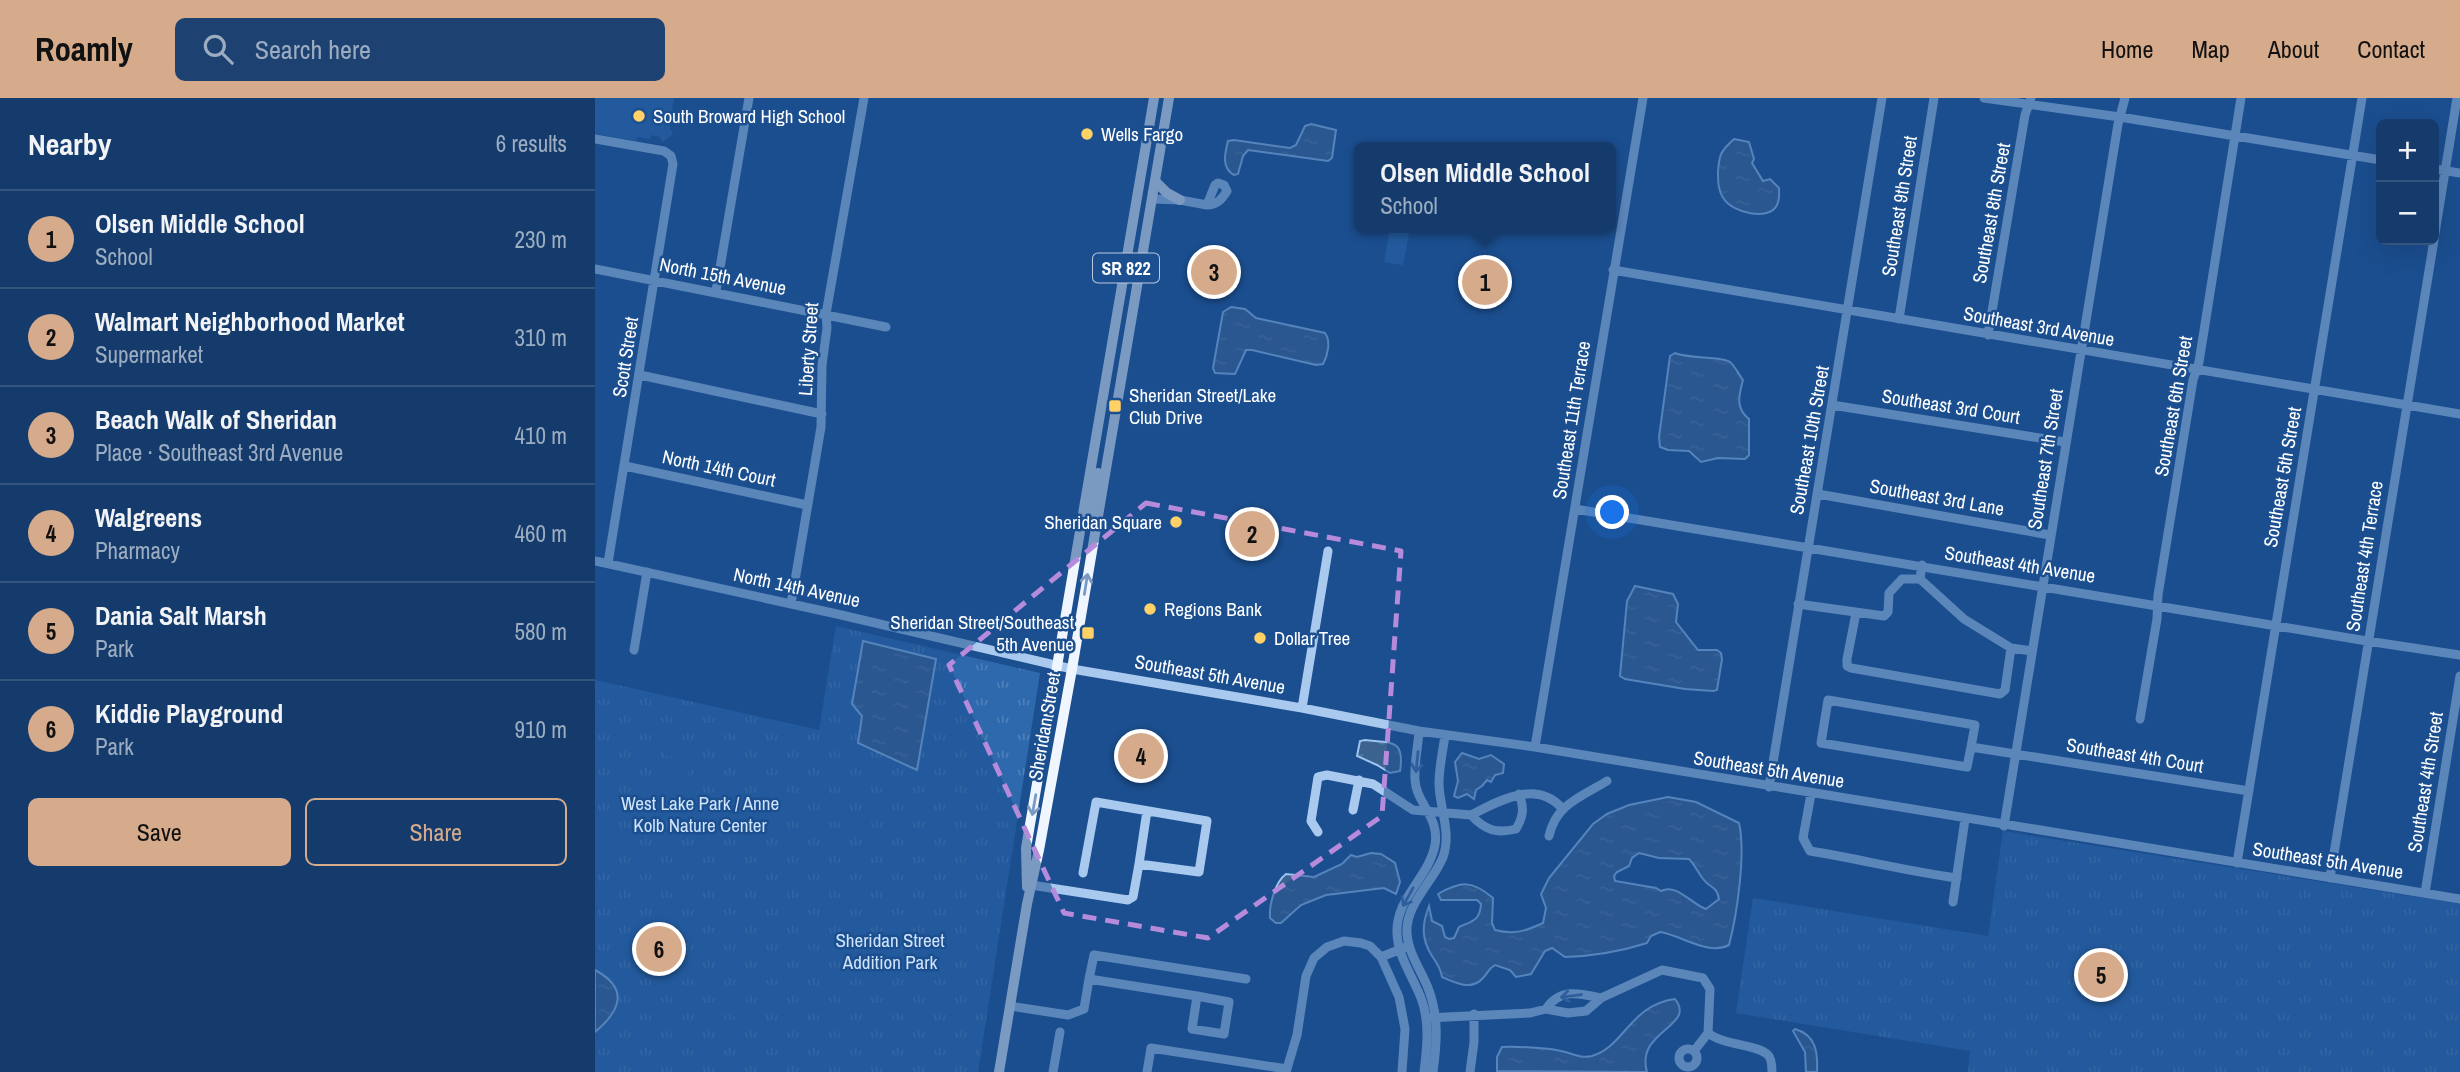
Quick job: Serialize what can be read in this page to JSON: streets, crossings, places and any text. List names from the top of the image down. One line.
{"streets":{"main road":["SR 822","Sheridan Street"],"street":["Southeast 9th Street","Southeast 8th Street","North 15th Avenue","Southeast 3rd Avenue","Liberty Street","Scott Street","Southeast 3rd Court","Southeast 6th Street","Southeast 11th Terrace","Southeast 10th Street","Southeast 7th Street","North 14th Court","Southeast 5th Street","Southeast 3rd Lane","Southeast 4th Terrace","Southeast 4th Avenue","North 14th Avenue","Southeast 5th Avenue","Southeast 4th Court","Southeast 4th Street"]},"crossings":[["Southeast 9th Street","Southeast 3rd Avenue"],["Southeast 8th Street","Southeast 3rd Avenue"],["North 15th Avenue","Liberty Street"],["North 15th Avenue","Scott Street"],["Southeast 3rd Avenue","Southeast 6th Street"],["Southeast 3rd Avenue","Southeast 11th Terrace"],["Southeast 3rd Avenue","Southeast 10th Street"],["Southeast 3rd Avenue","Southeast 7th Street"],["Southeast 3rd Avenue","Southeast 5th Street"],["Southeast 3rd Avenue","Southeast 4th Terrace"],["Liberty Street","North 14th Court"],["Liberty Street","North 14th Avenue"],["Scott Street","North 14th Court"],["Scott Street","North 14th Avenue"],["Southeast 3rd Court","Southeast 10th Street"],["Southeast 3rd Court","Southeast 7th Street"],["Southeast 6th Street","Southeast 4th Avenue"],["Southeast 11th Terrace","Southeast 4th Avenue"],["Southeast 11th Terrace","Southeast 5th Avenue"],["Southeast 10th Street","Southeast 3rd Lane"],["Southeast 10th Street","Southeast 4th Avenue"],["Southeast 10th Street","Southeast 5th Avenue"],["Southeast 7th Street","Southeast 3rd Lane"],["Southeast 7th Street","Southeast 4th Avenue"],["Southeast 7th Street","Southeast 5th Avenue"],["Southeast 7th Street","Southeast 4th Court"],["Southeast 5th Street","Southeast 4th Avenue"],["Southeast 5th Street","Southeast 5th Avenue"],["Southeast 5th Street","Southeast 4th Court"],["Southeast 4th Terrace","Southeast 4th Avenue"],["Southeast 4th Terrace","Southeast 5th Avenue"],["North 14th Avenue","Southeast 5th Avenue"],["North 14th Avenue","Sheridan Street"],["Southeast 5th Avenue","Sheridan Street"],["Southeast 5th Avenue","Southeast 4th Street"]],"parks":["West Lake Park / Anne Kolb Nature Center","Sheridan Street Addition Park"],"places":{"other":["South Broward High School","Wells Fargo","Sheridan Square","Regions Bank","Dollar Tree"],"transit":["Sheridan Street/Lake Club Drive","Sheridan Street/Southeast 5th Avenue"]},"page":{"header":"Roamly","search":"Search here","nav":["Home","Map","About","Contact"],"heading":["Nearby","6 results"],"map_buttons":["+","−"],"popup":["Olsen Middle School","School"],"list":[{"mark":"1","name":"Olsen Middle School","note":"School","value":"230 m"},{"mark":"2","name":"Walmart Neighborhood Market","note":"Supermarket","value":"310 m"},{"mark":"3","name":"Beach Walk of Sheridan","note":"Place · Southeast 3rd Avenue","value":"410 m"},{"mark":"4","name":"Walgreens","note":"Pharmacy","value":"460 m"},{"mark":"5","name":"Dania Salt Marsh","note":"Park","value":"580 m"},{"mark":"6","name":"Kiddie Playground","note":"Park","value":"910 m"}],"pins":["3","1","2","4","6","5"],"buttons":["Save","Share"]}}
